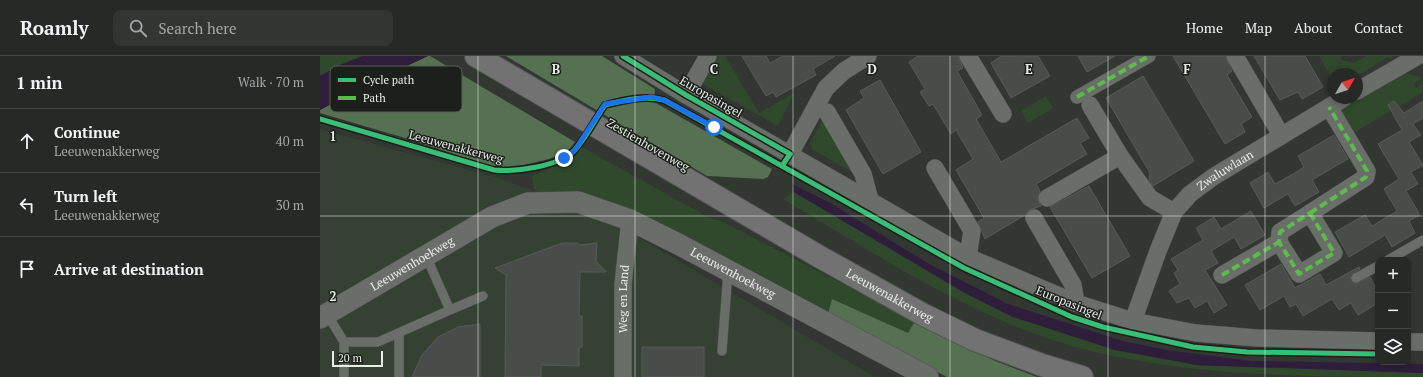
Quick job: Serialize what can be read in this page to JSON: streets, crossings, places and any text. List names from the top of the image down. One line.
{"streets":{"main road":["Zestienhovenweg","Leeuwenakkerweg"],"street":["Europasingel","Zwaluwlaan","Leeuwenhoekweg","Weg en Land"]},"crossings":[["Europasingel","Zwaluwlaan"],["Zestienhovenweg","Leeuwenakkerweg"],["Leeuwenhoekweg","Weg en Land"]],"legend":["Cycle path","Path"],"scale_bar":"20 m","north":"top right","page":{"header":"Roamly","search":"Search here","nav":["Home","Map","About","Contact"],"heading":["1 min","Walk · 70 m"],"list":[["Continue","Leeuwenakkerweg","40 m"],["Turn left","Leeuwenakkerweg","30 m"],"Arrive at destination"],"map_buttons":["+","−"],"scale":"20 m"},"grid":{"columns":["B","C","D","E","F"],"rows":["1","2"]}}
